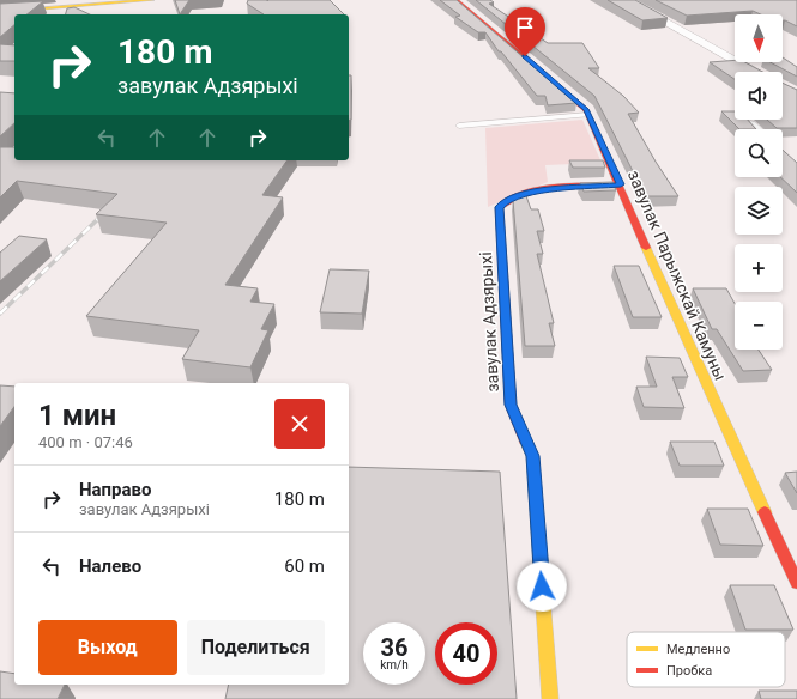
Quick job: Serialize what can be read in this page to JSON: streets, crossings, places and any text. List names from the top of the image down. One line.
{"streets":{"street":["завулак Парыжскай Камуны","завулак Адзярыхі"]},"crossings":[["завулак Парыжскай Камуны","завулак Адзярыхі"]],"legend":["Медленно","Пробка"],"north":"bottom","page":{"map_buttons":["+","−"],"turn":["180 m","завулак Адзярыхі"],"heading":["1 мин","400 m · 07:46"],"list":[{"name":"Направо","note":"завулак Адзярыхі","value":"180 m"},{"name":"Налево","value":"60 m"}],"buttons":["Выход","Поделиться"],"speed":"36 km/h","limit":"40"}}
